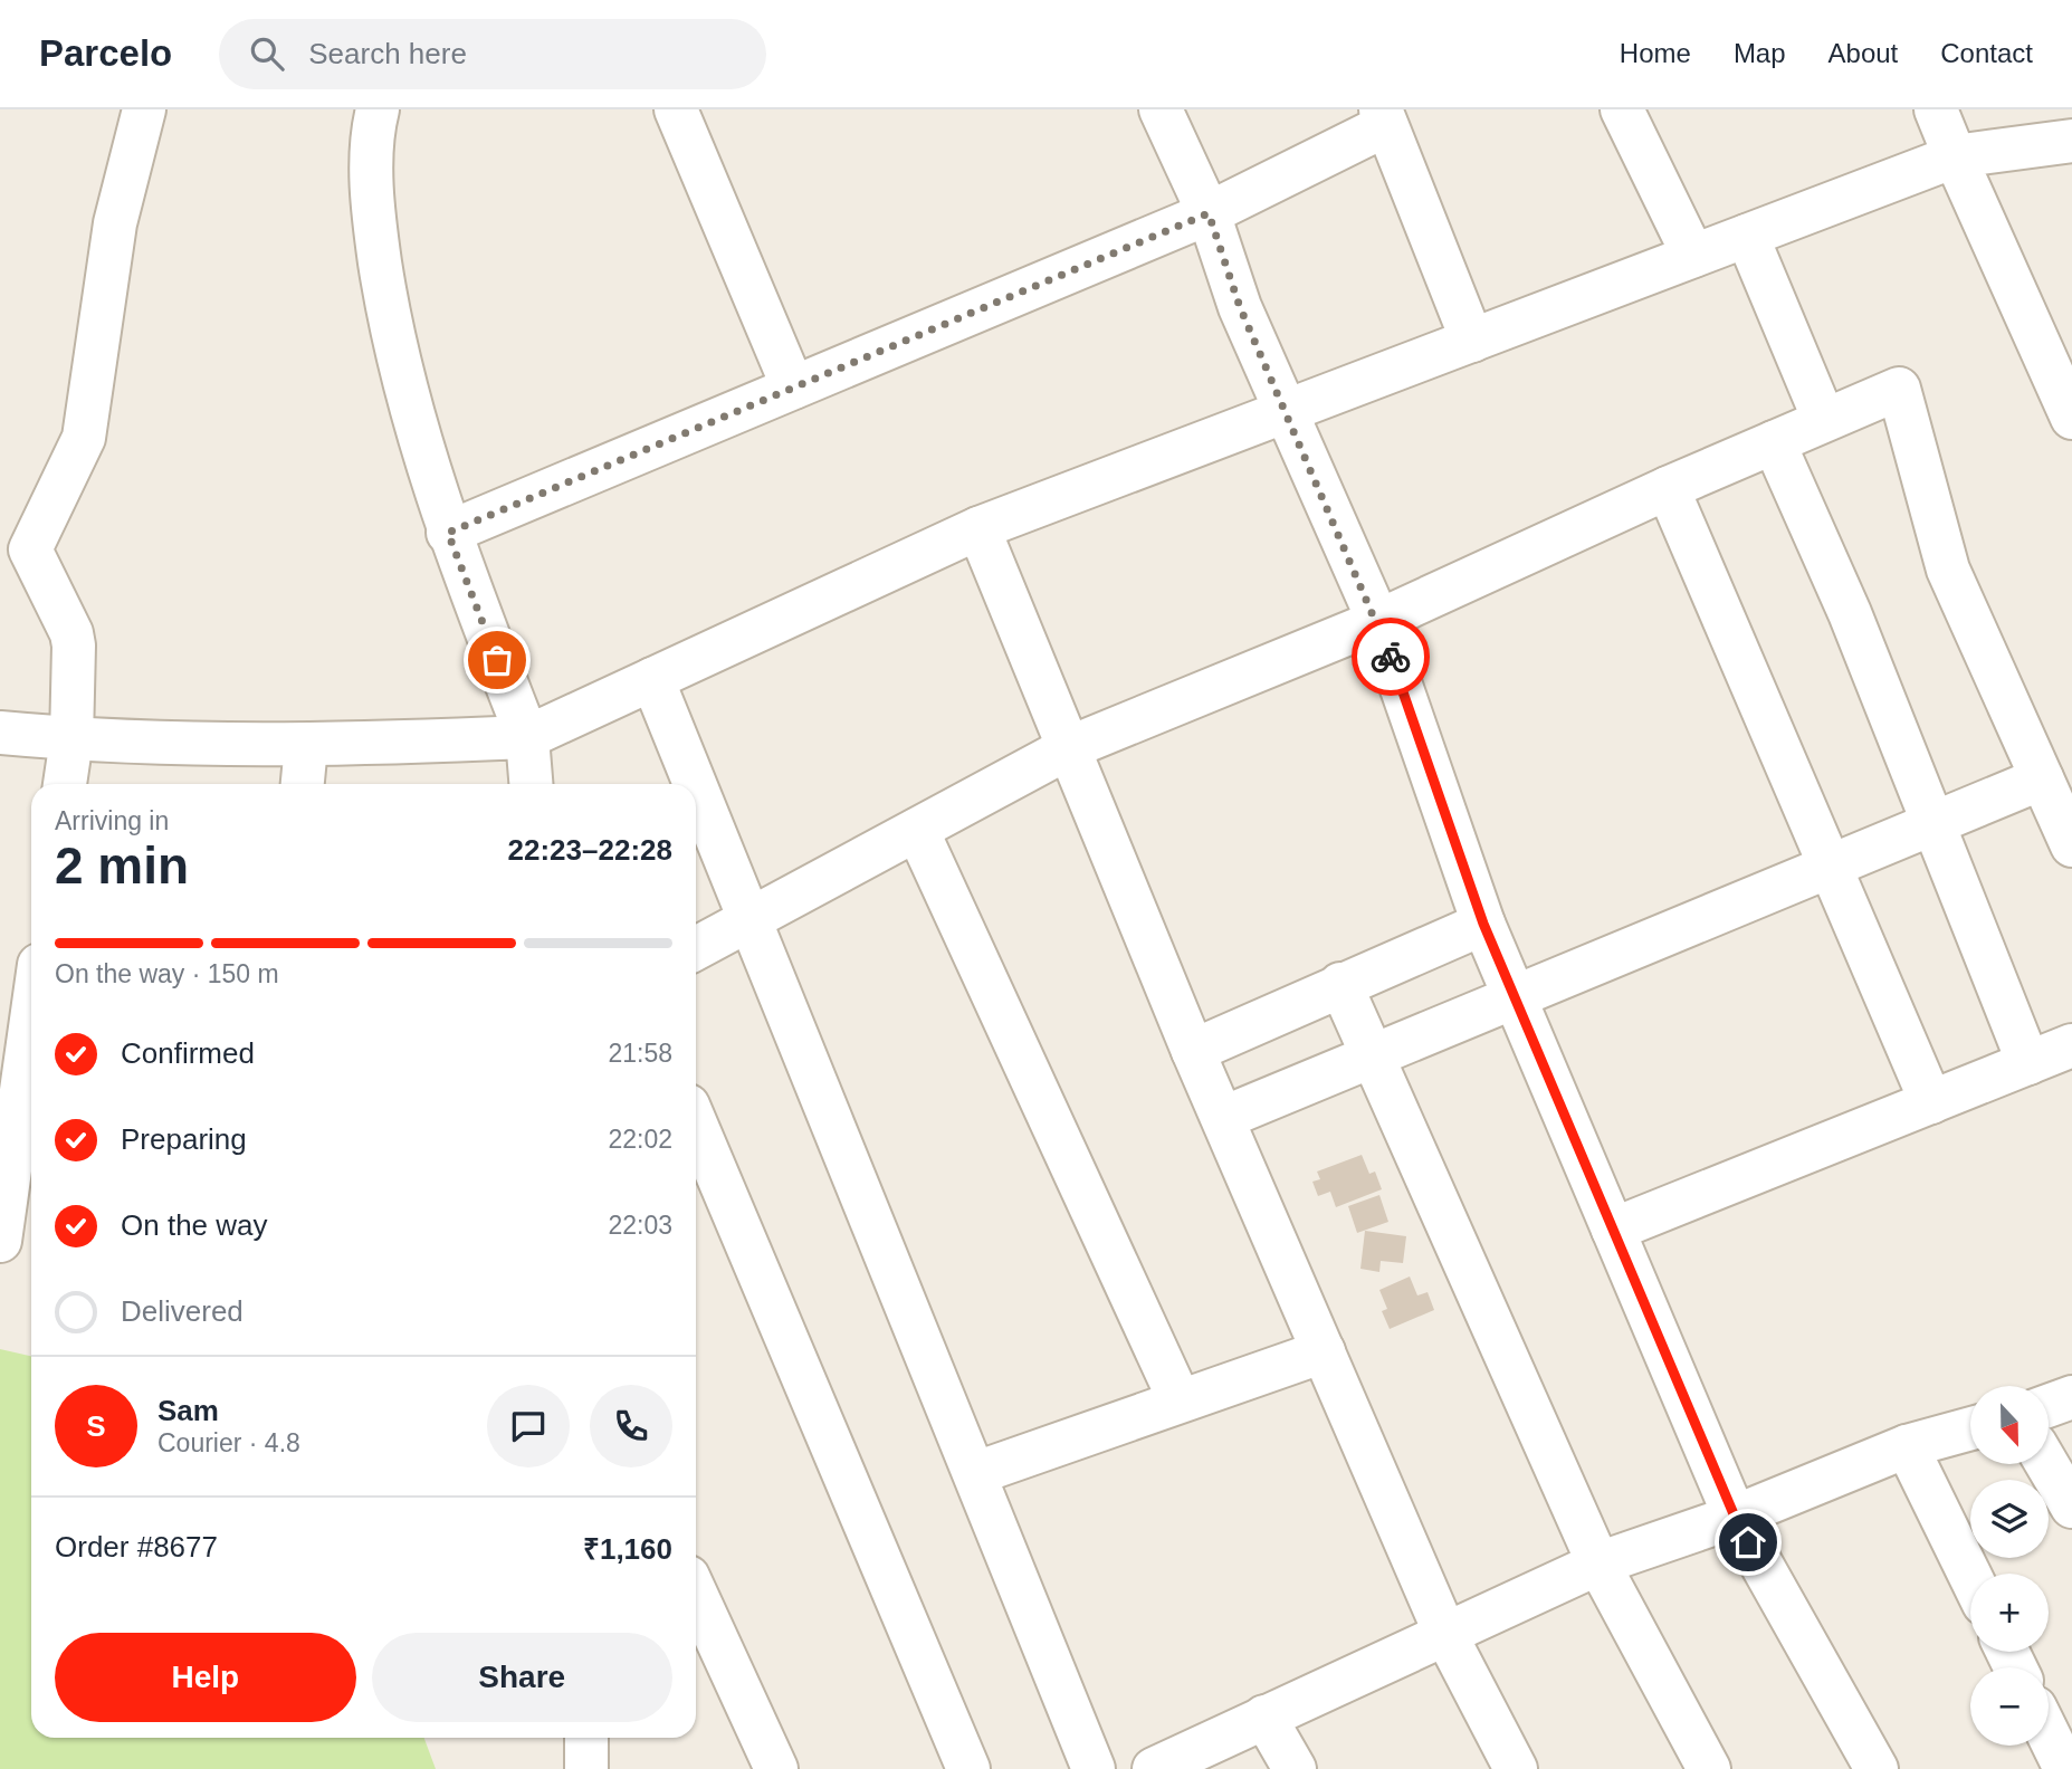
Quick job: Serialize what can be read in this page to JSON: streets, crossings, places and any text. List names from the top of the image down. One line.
{"north":"bottom","page":{"header":"Parcelo","search":"Search here","nav":["Home","Map","About","Contact"],"heading":["2 min","Arriving in","22:23–22:28"],"panel":["Sam","Courier · 4.8","Order #8677","₹1,160"],"bar":"On the way · 150 m","list":[["Confirmed","21:58"],["Preparing","22:02"],["On the way","22:03"],"Delivered"],"round":"S","map_buttons":["+","−"],"buttons":["Help","Share"]}}
